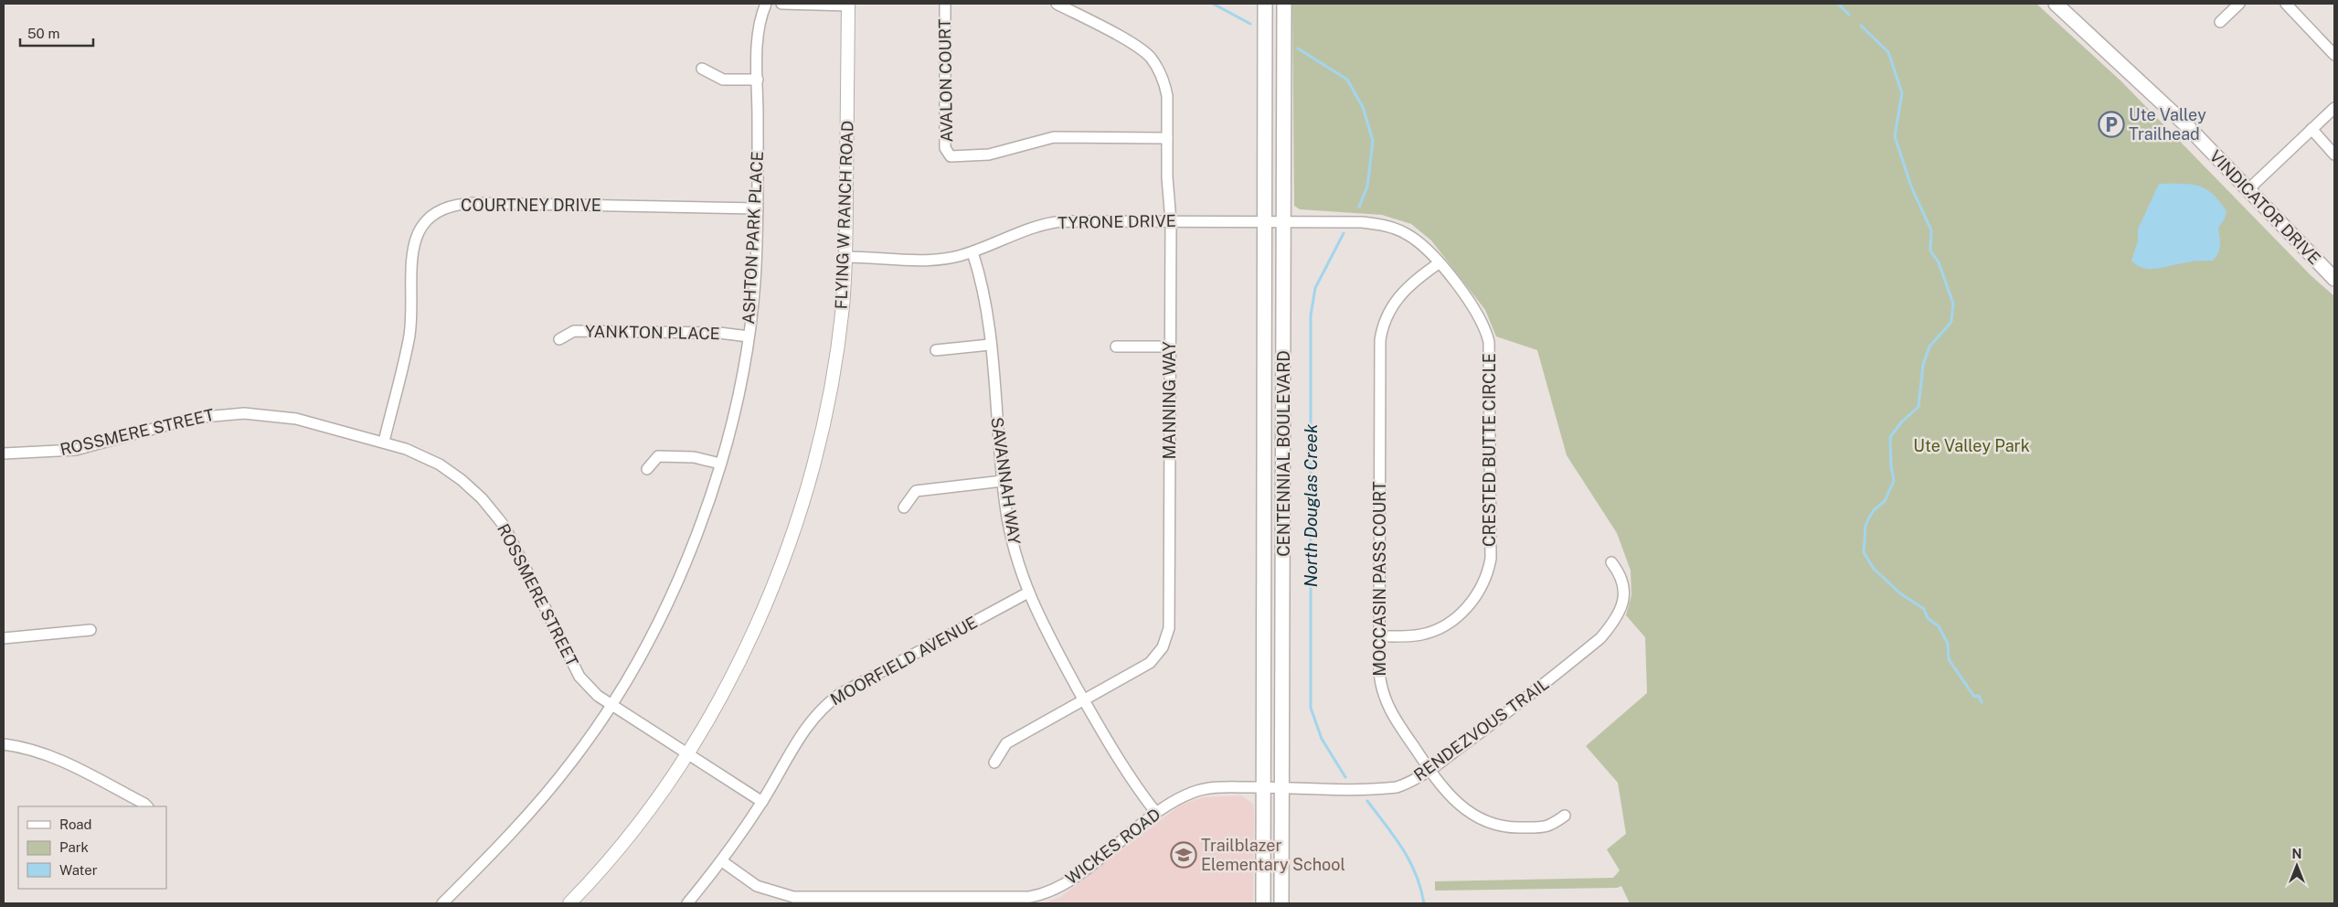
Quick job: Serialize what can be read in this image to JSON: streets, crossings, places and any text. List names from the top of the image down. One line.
{"streets":{"main road":["VINDICATOR DRIVE","CENTENNIAL BOULEVARD"],"street":["AVALON COURT","COURTNEY DRIVE","FLYING W RANCH ROAD","TYRONE DRIVE","ASHTON PARK PLACE","YANKTON PLACE","MANNING WAY","ROSSMERE STREET","CRESTED BUTTE CIRCLE","SAVANNAH WAY","MOCCASIN PASS COURT","MOORFIELD AVENUE","RENDEZVOUS TRAIL","WICKES ROAD"]},"crossings":[["AVALON COURT","MANNING WAY"],["COURTNEY DRIVE","ASHTON PARK PLACE"],["COURTNEY DRIVE","ROSSMERE STREET"],["FLYING W RANCH ROAD","TYRONE DRIVE"],["FLYING W RANCH ROAD","ROSSMERE STREET"],["TYRONE DRIVE","MANNING WAY"],["TYRONE DRIVE","CRESTED BUTTE CIRCLE"],["TYRONE DRIVE","CENTENNIAL BOULEVARD"],["TYRONE DRIVE","SAVANNAH WAY"],["ASHTON PARK PLACE","YANKTON PLACE"],["ASHTON PARK PLACE","ROSSMERE STREET"],["MANNING WAY","SAVANNAH WAY"],["ROSSMERE STREET","MOORFIELD AVENUE"],["CRESTED BUTTE CIRCLE","CENTENNIAL BOULEVARD"],["CRESTED BUTTE CIRCLE","MOCCASIN PASS COURT"],["CENTENNIAL BOULEVARD","RENDEZVOUS TRAIL"],["CENTENNIAL BOULEVARD","WICKES ROAD"],["SAVANNAH WAY","MOORFIELD AVENUE"],["SAVANNAH WAY","WICKES ROAD"],["MOCCASIN PASS COURT","RENDEZVOUS TRAIL"],["MOORFIELD AVENUE","WICKES ROAD"],["RENDEZVOUS TRAIL","WICKES ROAD"]],"water":["North Douglas Creek"],"parks":["Ute Valley Park"],"places":{"parking":["Ute Valley Trailhead"],"school or university":["Trailblazer Elementary School"]},"legend":["Road","Park","Water"],"scale_bar":"50 m","north":"top"}
